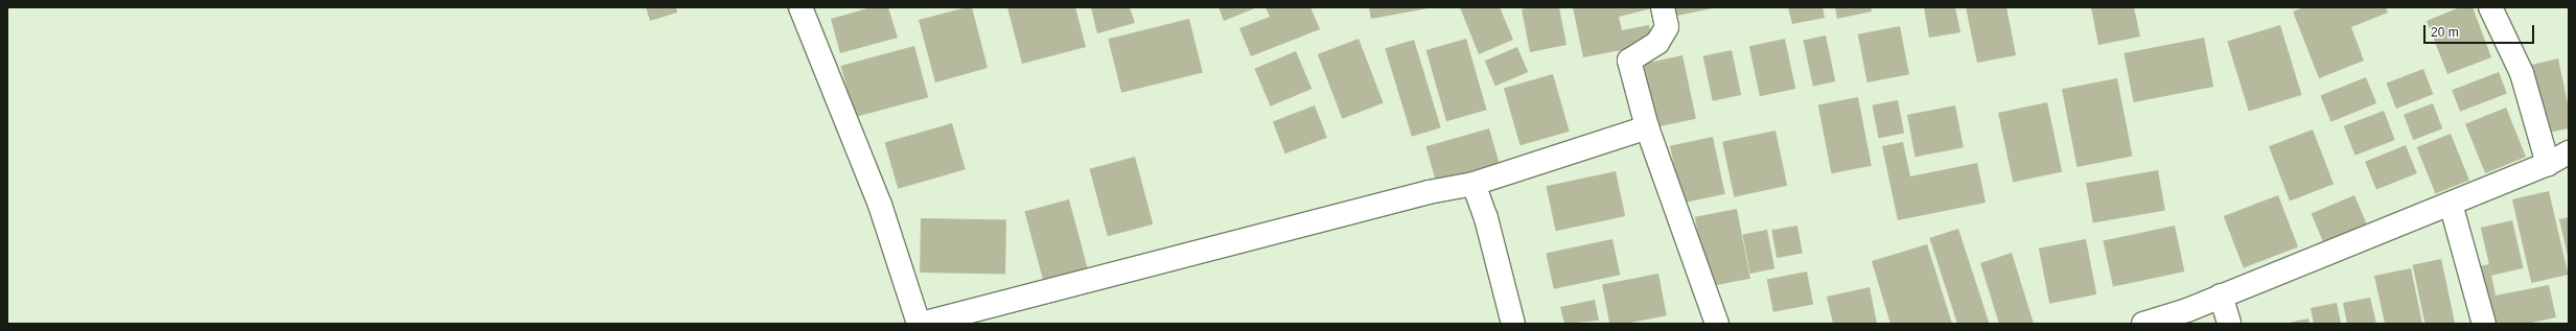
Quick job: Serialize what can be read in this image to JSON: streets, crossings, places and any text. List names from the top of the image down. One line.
{"scale_bar":"20 m"}
